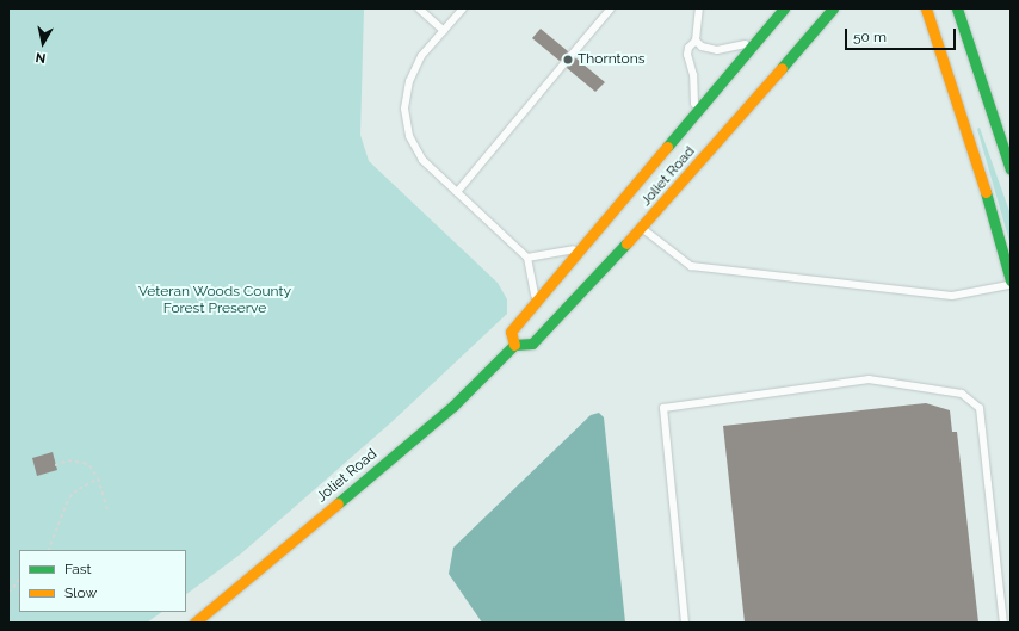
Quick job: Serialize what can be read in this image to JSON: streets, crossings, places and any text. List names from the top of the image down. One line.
{"streets":{"main road":["Joliet Road"]},"parks":["Veteran Woods County Forest Preserve"],"places":["Thorntons"],"legend":["Fast","Slow"],"scale_bar":"50 m","north":"bottom"}
